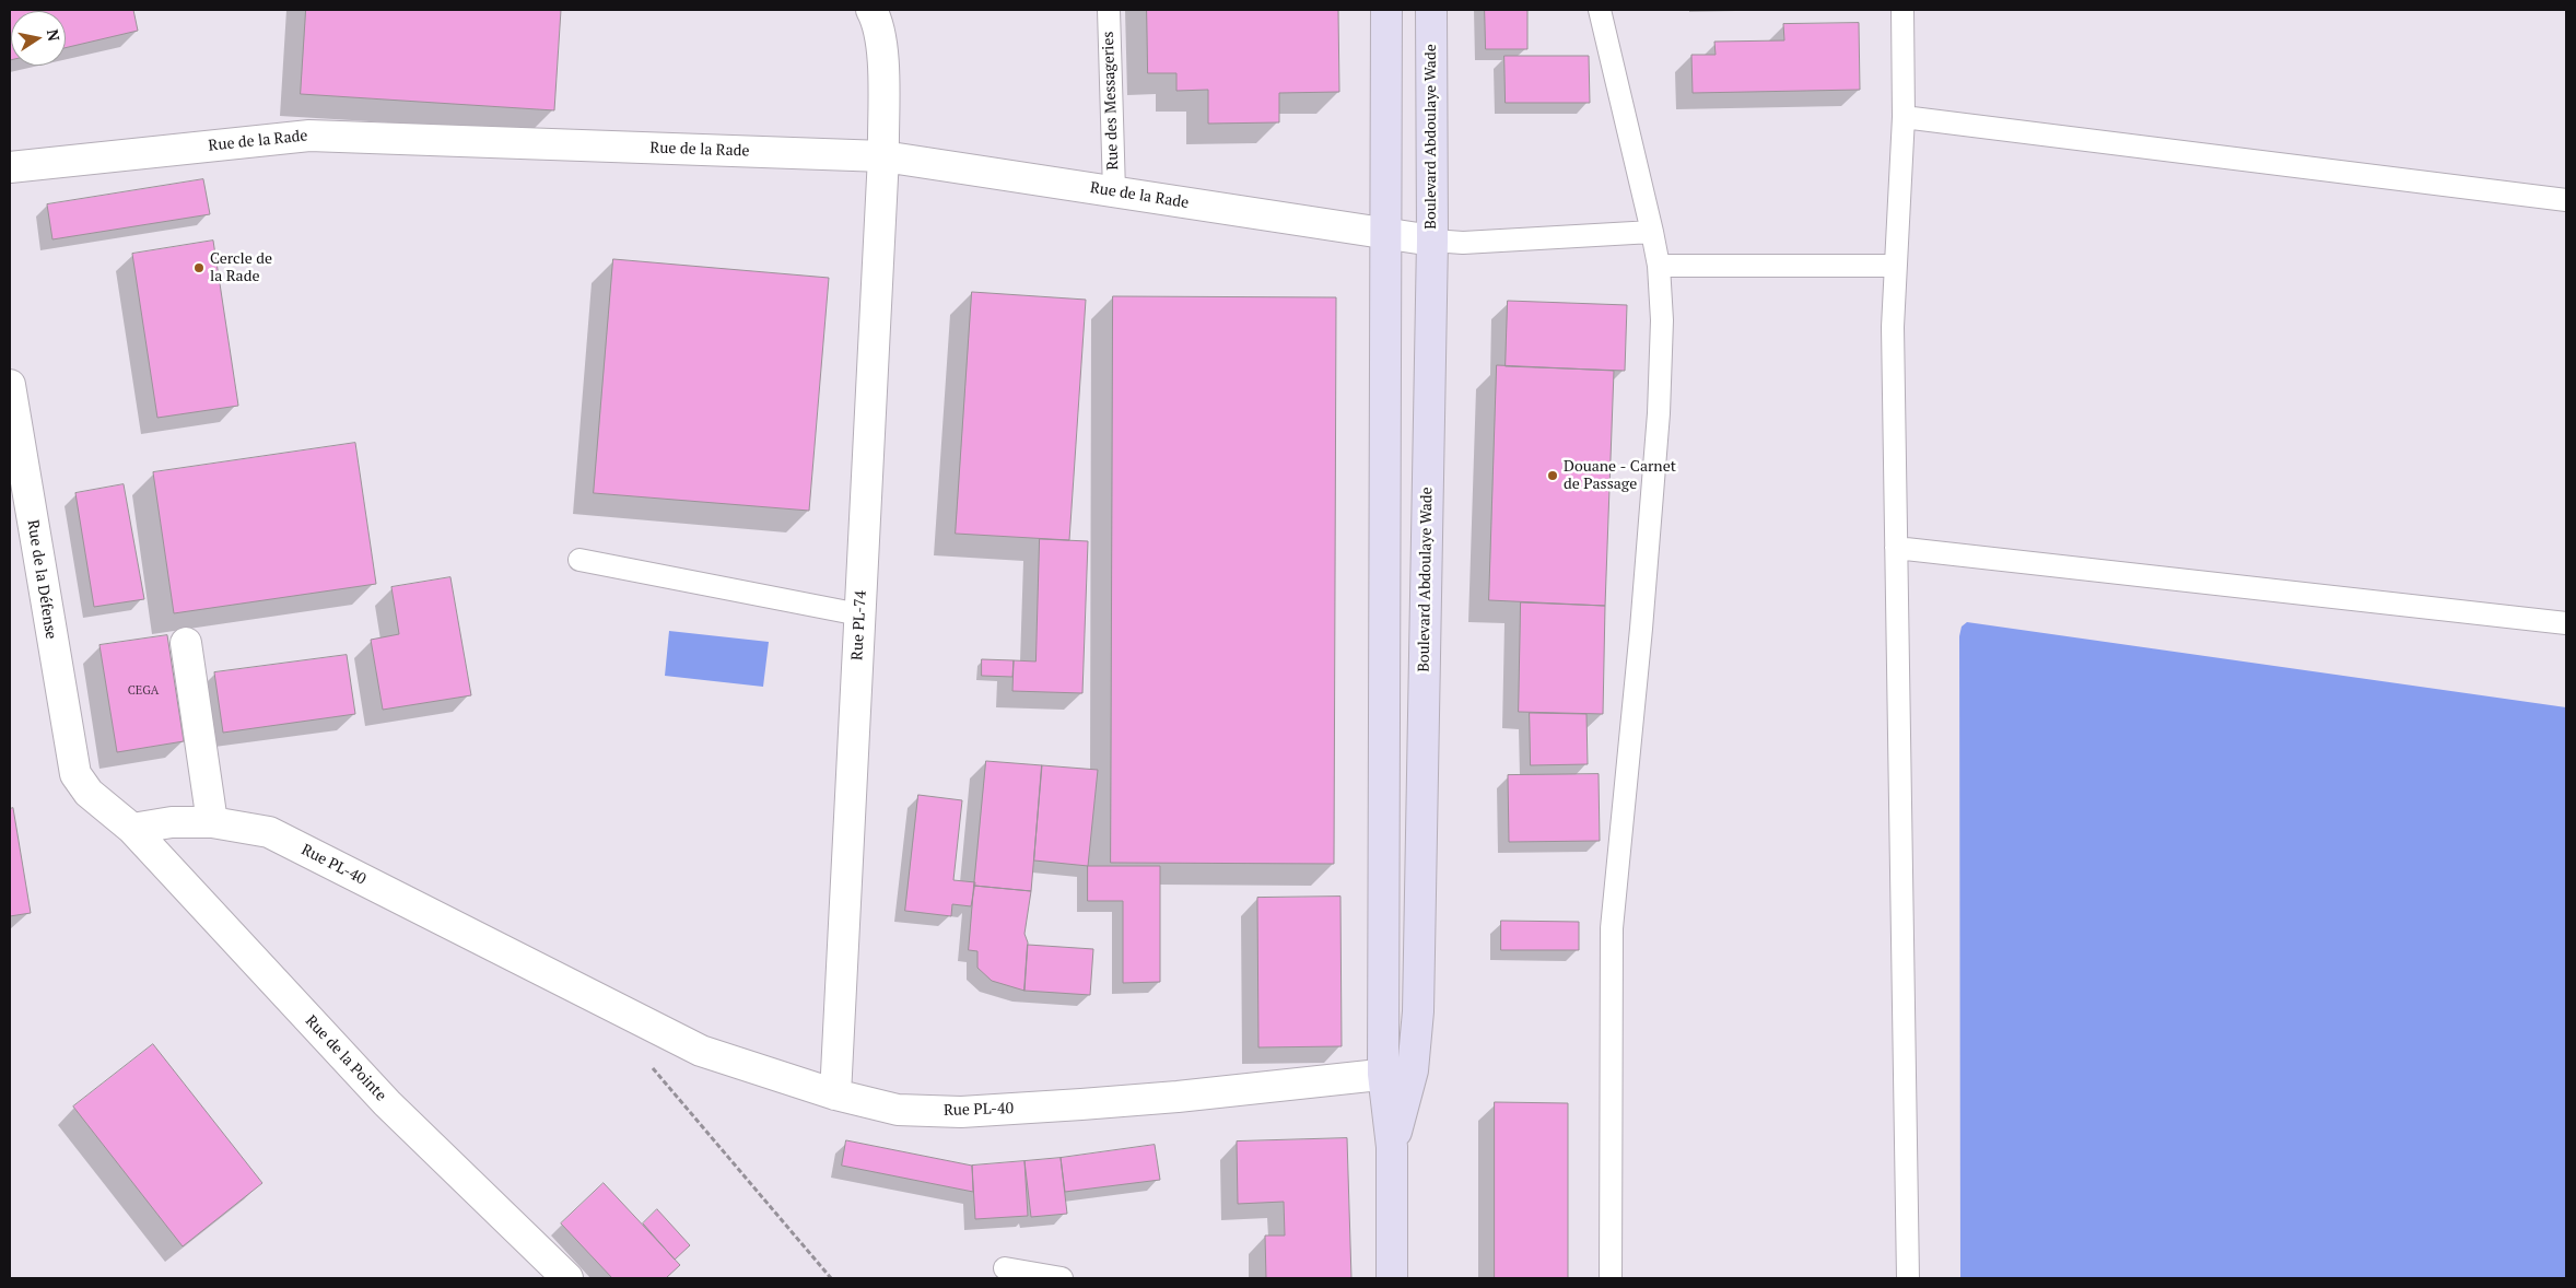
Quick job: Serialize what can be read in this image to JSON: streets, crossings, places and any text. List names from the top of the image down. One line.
{"streets":{"street":["Boulevard Abdoulaye Wade","Rue de la Rade","Rue de la Défense","Rue PL-74","Rue PL-40","Rue de la Pointe"],"lane":["Rue des Messageries"]},"crossings":[["Rue des Messageries","Rue de la Rade"],["Boulevard Abdoulaye Wade","Rue de la Rade"],["Boulevard Abdoulaye Wade","Rue PL-40"],["Rue de la Rade","Rue PL-74"],["Rue de la Défense","Rue PL-40"],["Rue de la Défense","Rue de la Pointe"],["Rue PL-74","Rue PL-40"],["Rue PL-40","Rue de la Pointe"]],"places":["Cercle de la Rade","Douane - Carnet de Passage"],"house_numbers":["CEGA"],"north":"right"}
